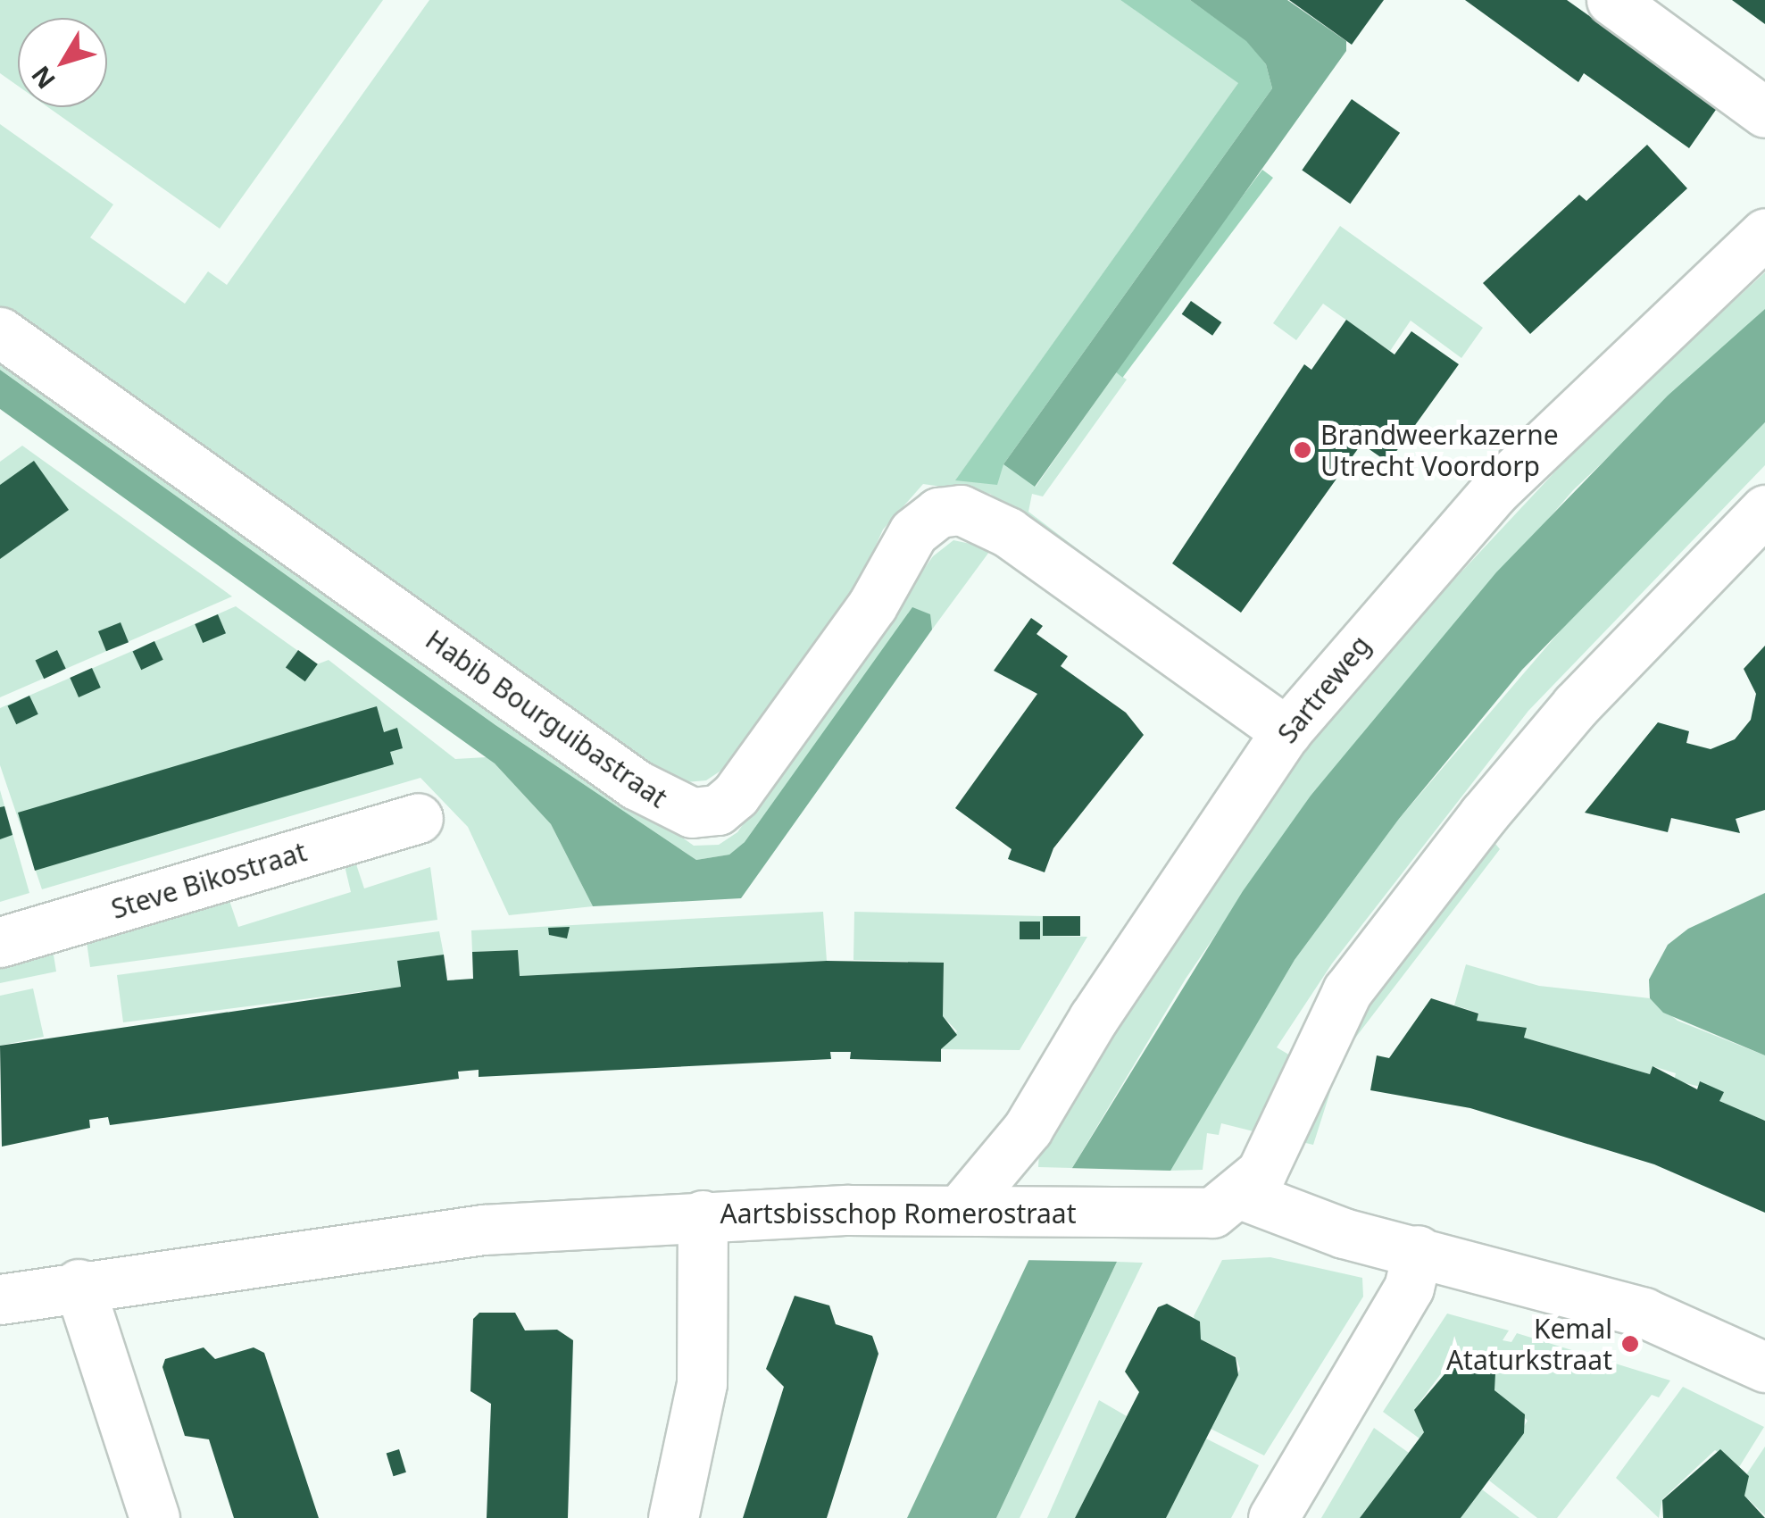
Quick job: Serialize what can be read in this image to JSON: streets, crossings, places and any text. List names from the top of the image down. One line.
{"streets":{"street":["Sartreweg","Habib Bourguibastraat","Steve Bikostraat","Aartsbisschop Romerostraat"]},"crossings":[["Sartreweg","Habib Bourguibastraat"],["Sartreweg","Aartsbisschop Romerostraat"]],"places":["Brandweerkazerne Utrecht Voordorp","Kemal Ataturkstraat"],"north":"bottom left"}
